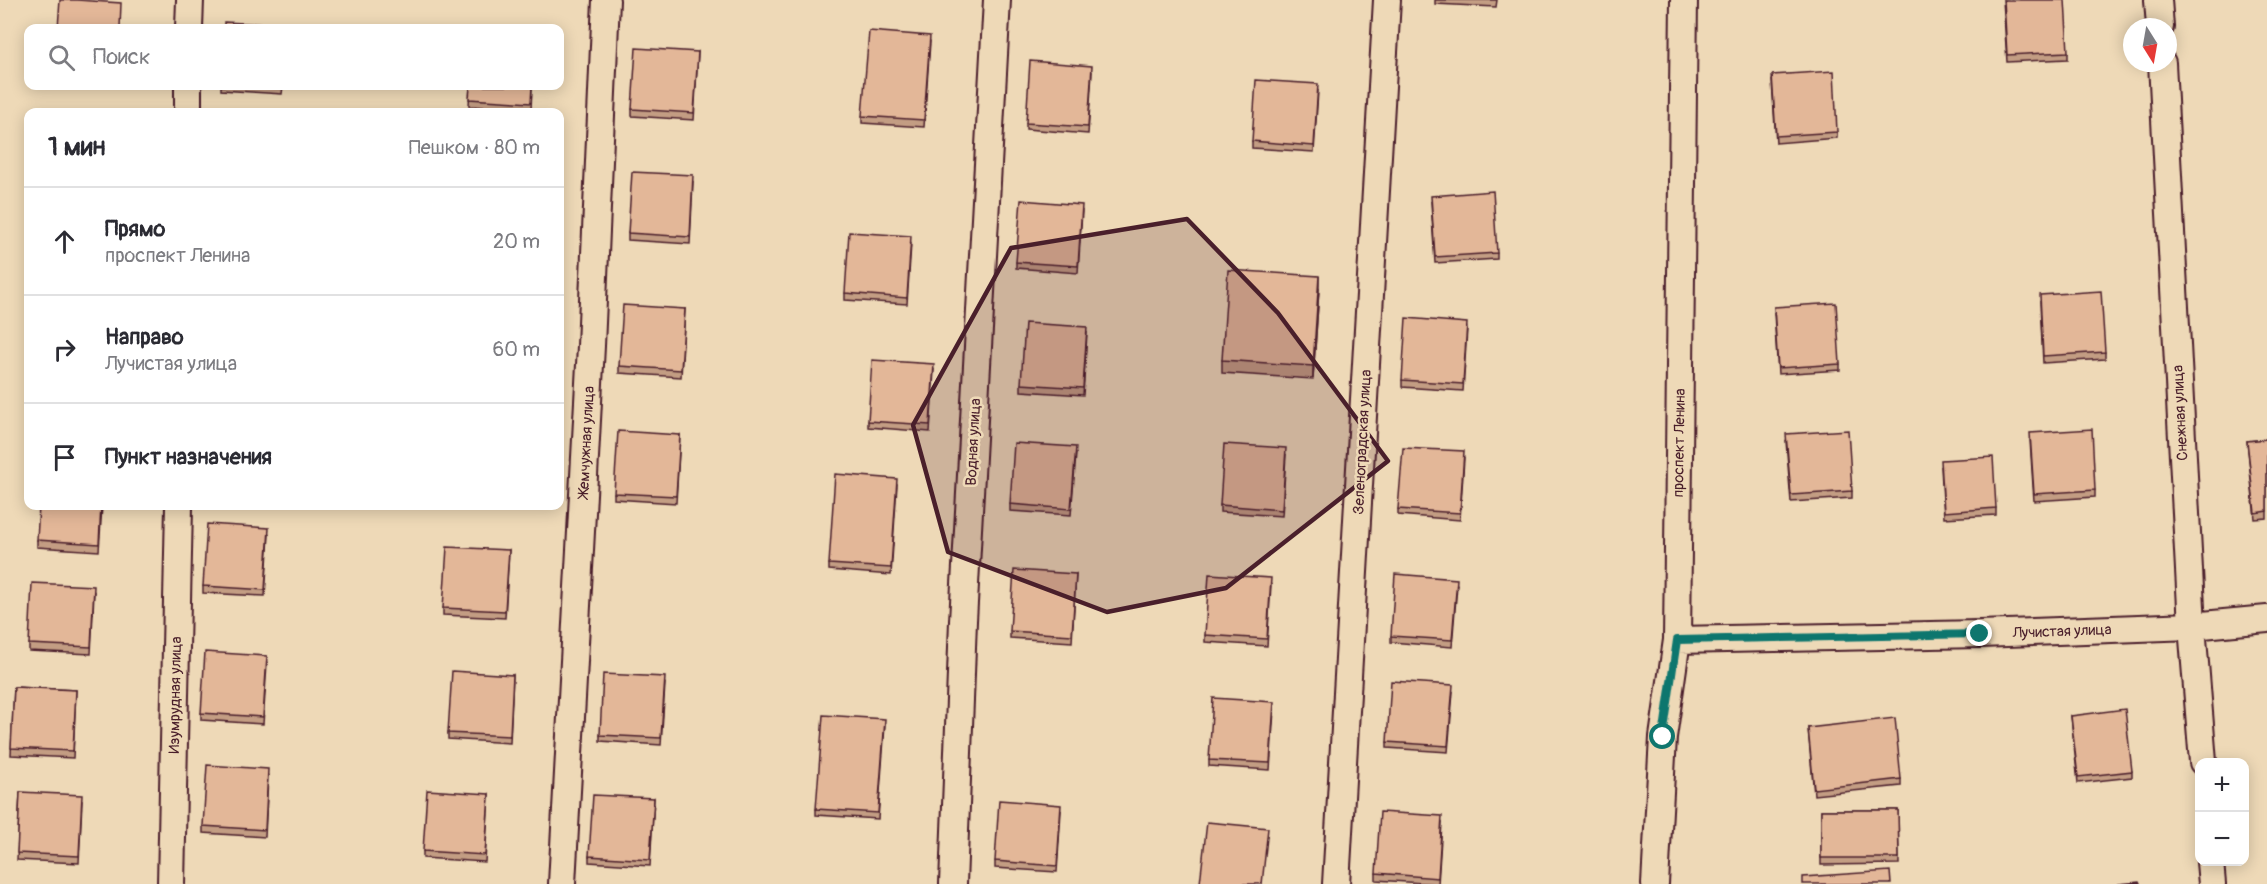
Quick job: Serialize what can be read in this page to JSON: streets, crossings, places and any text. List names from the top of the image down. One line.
{"streets":{"street":["Снежная улица","Жемчужная улица","Водная улица","Зеленоградская улица","проспект Ленина","Лучистая улица","Изумрудная улица"]},"crossings":[["Снежная улица","Лучистая улица"],["проспект Ленина","Лучистая улица"]],"north":"bottom","page":{"search":"Поиск","heading":["1 мин","Пешком · 80 m"],"list":[["Прямо","проспект Ленина","20 m"],["Направо","Лучистая улица","60 m"],"Пункт назначения"],"map_buttons":["+","−"]}}
